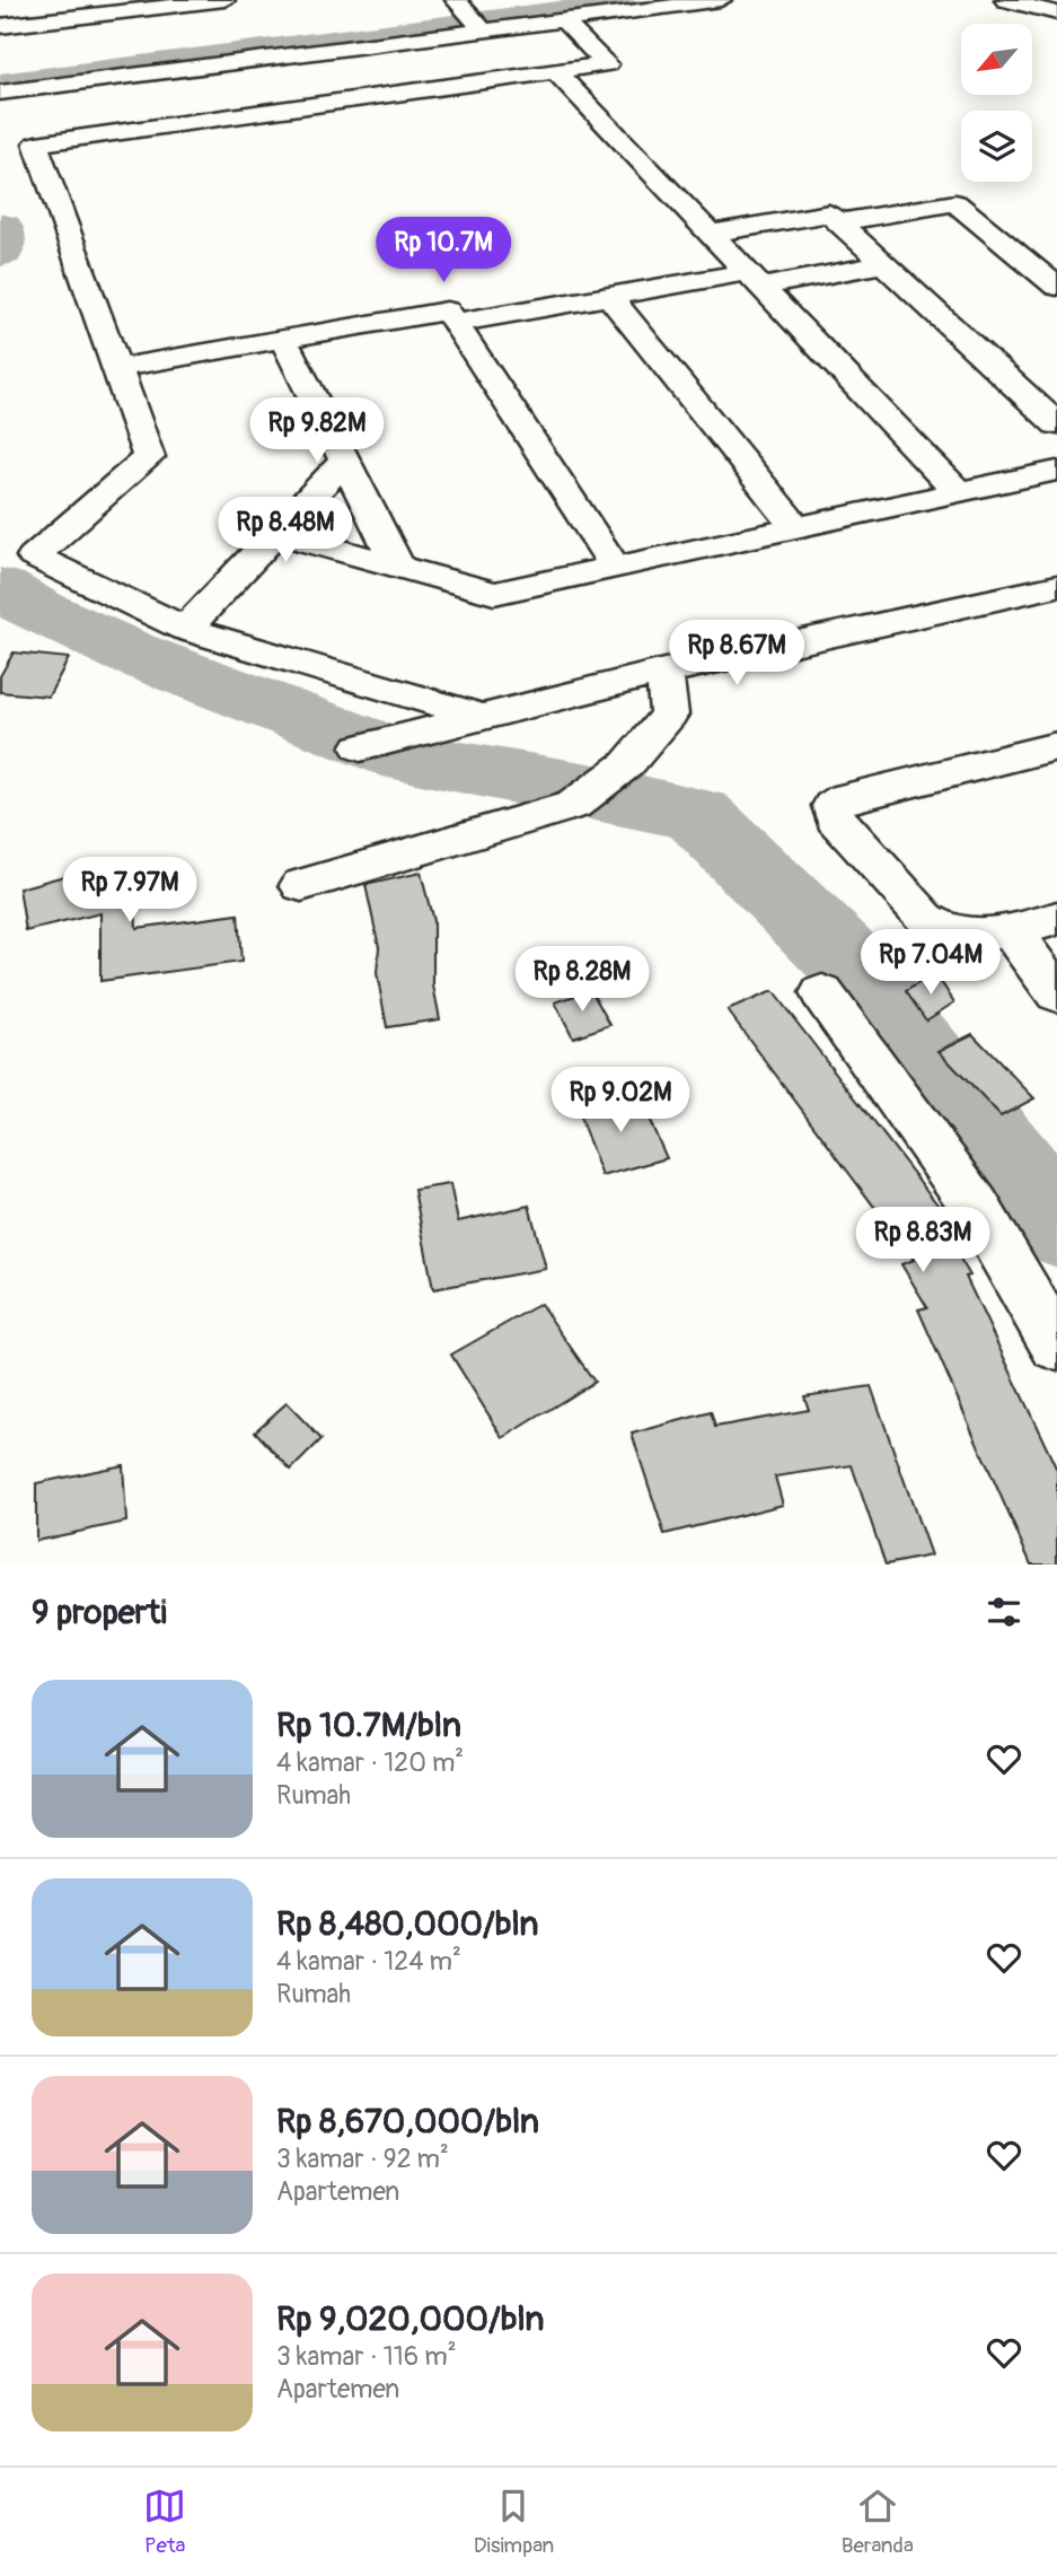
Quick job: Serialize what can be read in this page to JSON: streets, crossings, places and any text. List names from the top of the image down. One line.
{"north":"bottom left","page":{"price":["Rp 10.7M","Rp 9.82M","Rp 8.48M","Rp 8.67M","Rp 7.97M","Rp 7.04M","Rp 8.28M","Rp 9.02M","Rp 8.83M"],"heading":"9 properti","list":[{"name":"Rp 10.7M/bln","note":"4 kamar · 120 m² · Rumah"},{"name":"Rp 8,480,000/bln","note":"4 kamar · 124 m² · Rumah"},{"name":"Rp 8,670,000/bln","note":"3 kamar · 92 m² · Apartemen"},{"name":"Rp 9,020,000/bln","note":"3 kamar · 116 m² · Apartemen"}],"tabs":["Peta","Disimpan","Beranda"]}}
